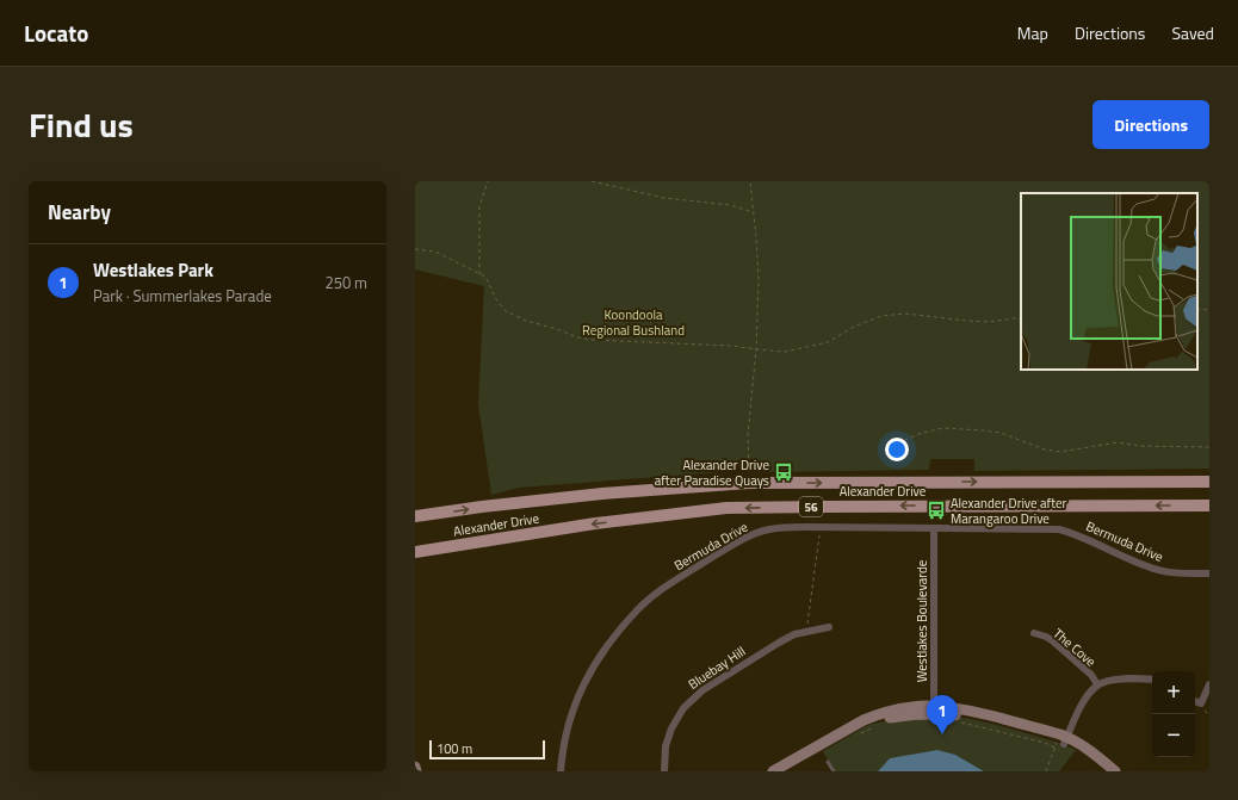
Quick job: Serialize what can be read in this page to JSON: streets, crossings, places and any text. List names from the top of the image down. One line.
{"streets":{"main road":["Alexander Drive","56"],"street":["Bermuda Drive","Westlakes Boulevarde","The Cove","Bluebay Hill"]},"crossings":[["Bermuda Drive","Westlakes Boulevarde"]],"parks":["Koondoola Regional Bushland"],"places":{"bus stop":["Alexander Drive after Paradise Quays","Alexander Drive after Marangaroo Drive"]},"scale_bar":"100 m","page":{"header":"Locato","nav":["Map","Directions","Saved"],"title":"Find us","buttons":"Directions","heading":"Nearby","list":[{"mark":"1","name":"Westlakes Park","note":"Park · Summerlakes Parade","value":"250 m"}],"map_buttons":["+","−"],"pins":"1","scale":"100 m"}}
